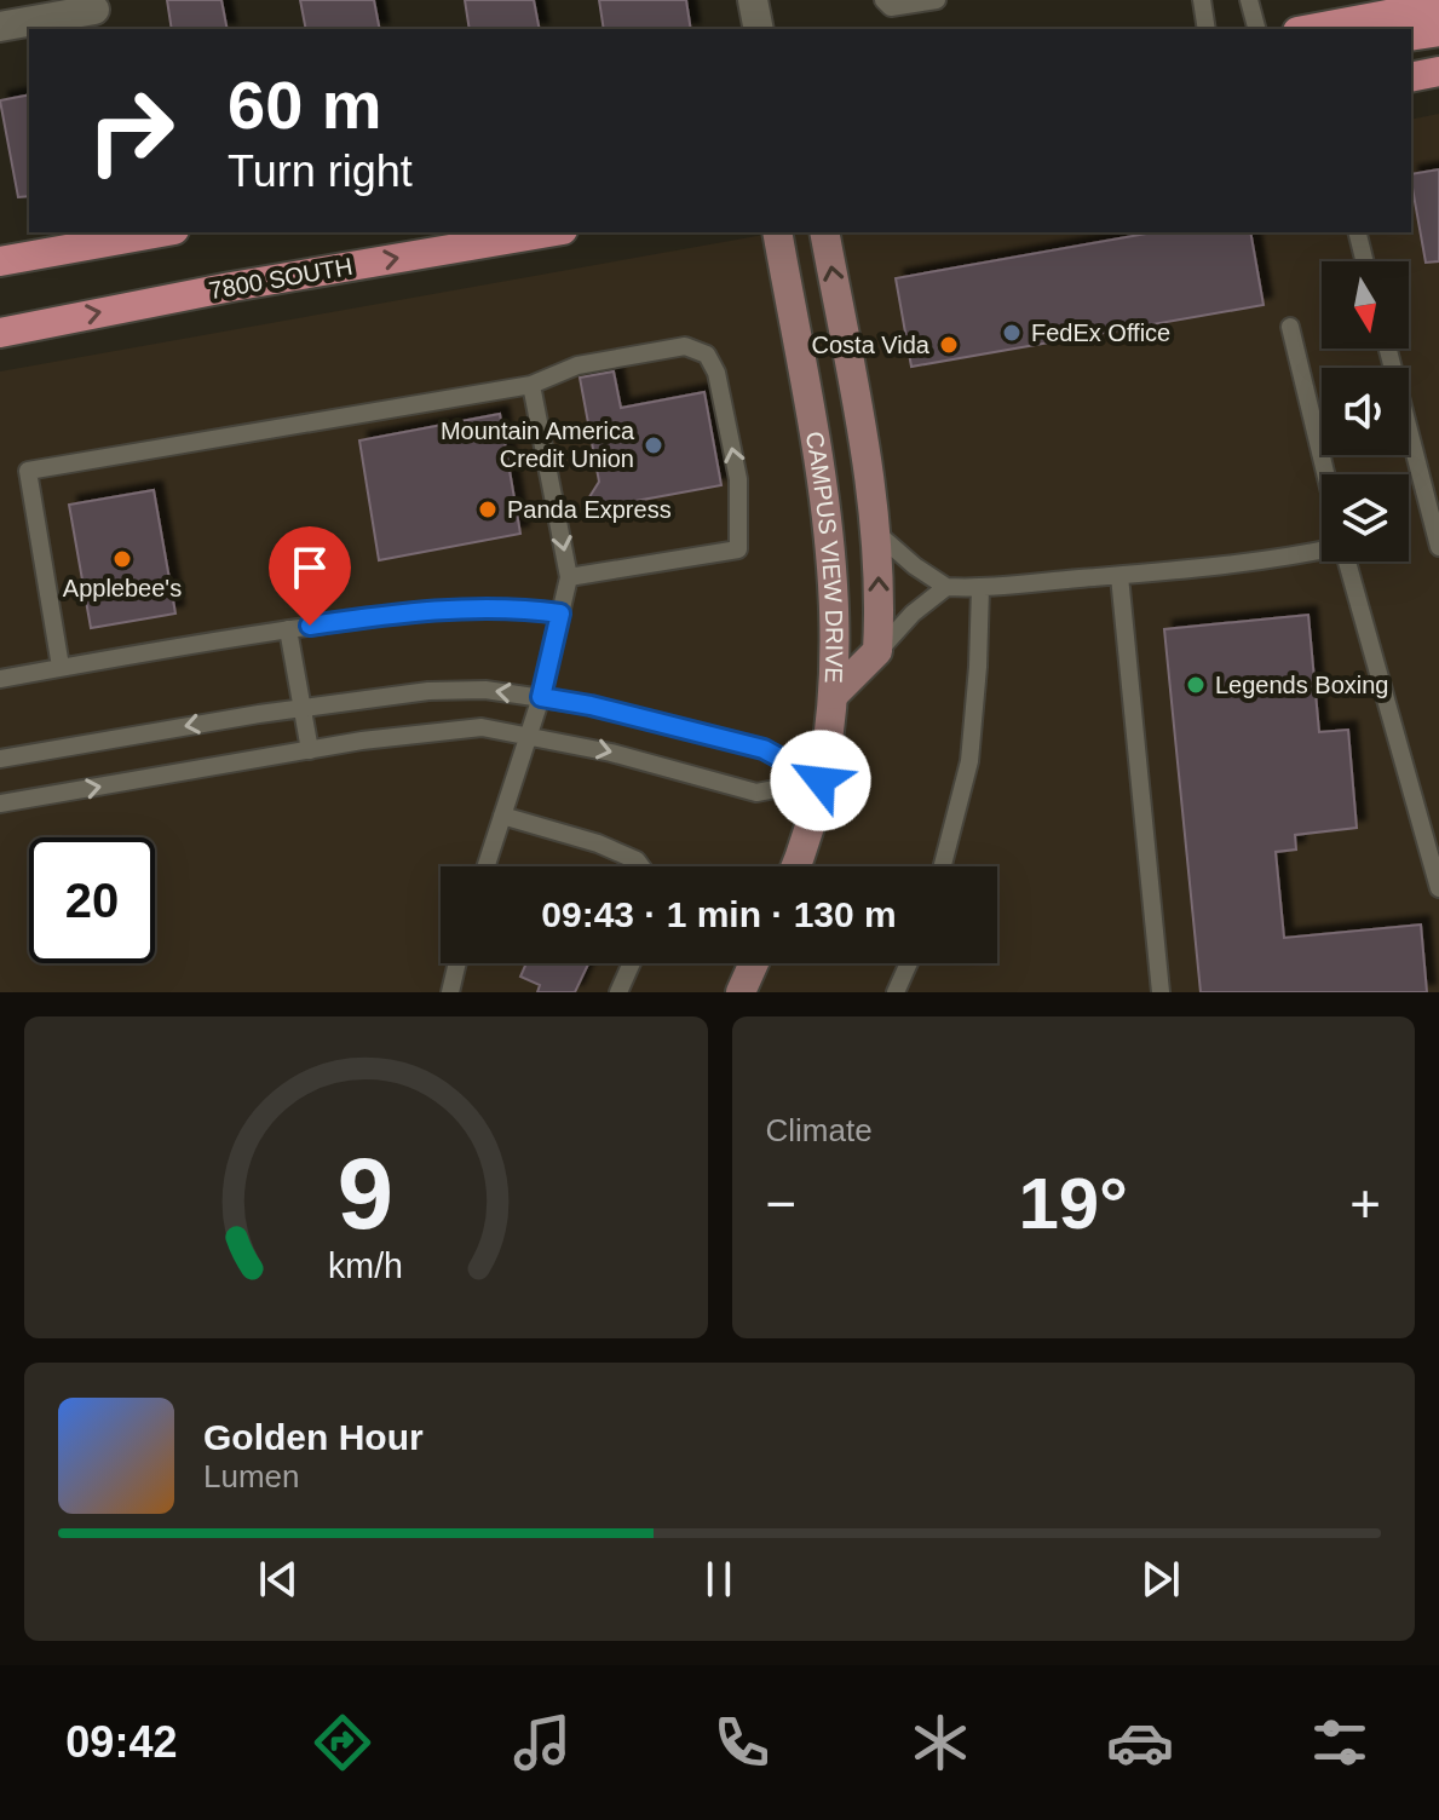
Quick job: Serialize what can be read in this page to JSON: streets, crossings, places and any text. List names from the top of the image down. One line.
{"streets":{"main road":["7800 SOUTH"],"street":["CAMPUS VIEW DRIVE"]},"one_way":["7800 SOUTH"],"places":["FedEx Office","Costa Vida","Mountain America Credit Union","Panda Express","Applebee's","Legends Boxing"],"north":"bottom","page":{"turn":["60 m","Turn right"],"limit":"20","trip":"09:43 · 1 min · 130 m","tile":"Climate","heat":["−","19°","+"],"song":["Golden Hour","Lumen"],"tabs":"09:42","gauge":["9","km/h"]}}
